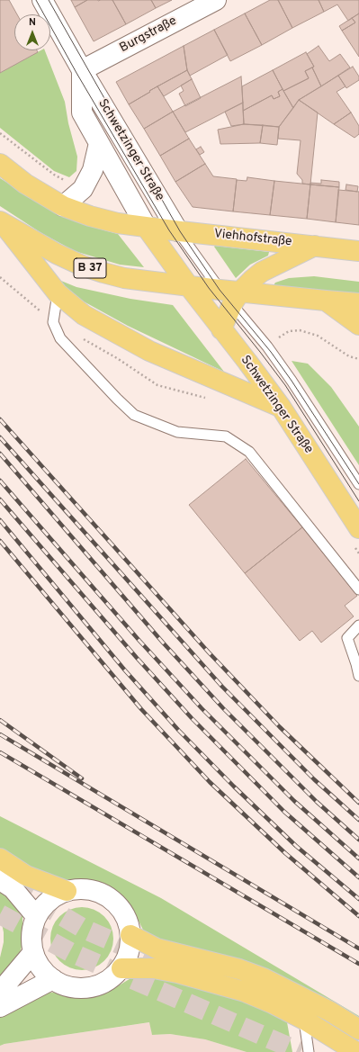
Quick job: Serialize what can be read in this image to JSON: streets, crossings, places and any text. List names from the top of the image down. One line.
{"streets":{"main road":["Schwetzinger Straße","Viehhofstraße","B 37"],"street":["Burgstraße"]},"crossings":[["Burgstraße","Schwetzinger Straße"],["Schwetzinger Straße","Viehhofstraße"],["Schwetzinger Straße","B 37"]],"north":"top"}
